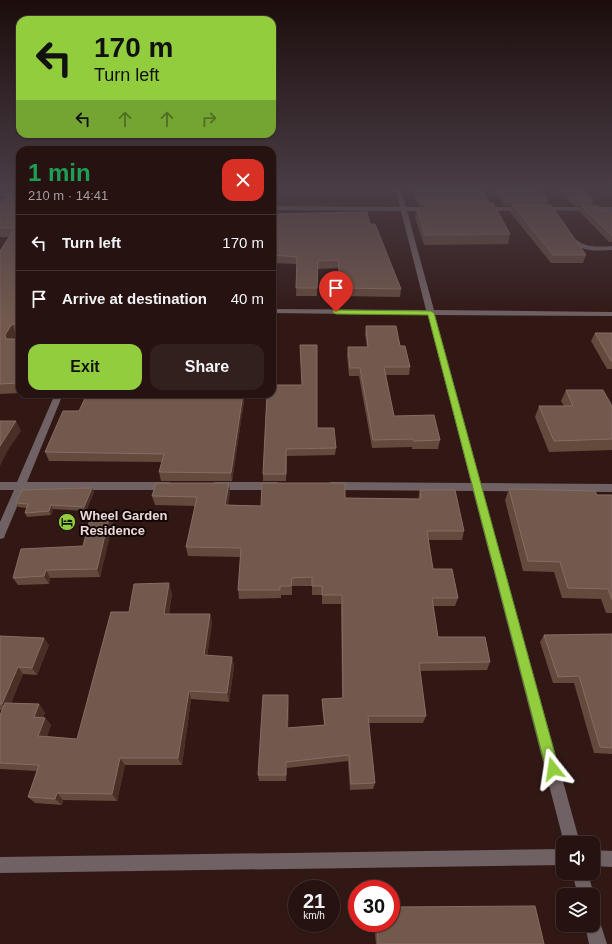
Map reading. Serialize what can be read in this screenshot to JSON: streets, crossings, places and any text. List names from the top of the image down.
{
  "places": {
    "hotel": ["Wheel Garden Residence"]
  },
  "page": {
    "turn": ["170 m", "Turn left"],
    "heading": ["1 min", "210 m · 14:41"],
    "list": [
      {
        "name": "Turn left",
        "value": "170 m"
      },
      {
        "name": "Arrive at destination",
        "value": "40 m"
      }
    ],
    "buttons": ["Exit", "Share"],
    "speed": "21 km/h",
    "limit": "30"
  }
}
